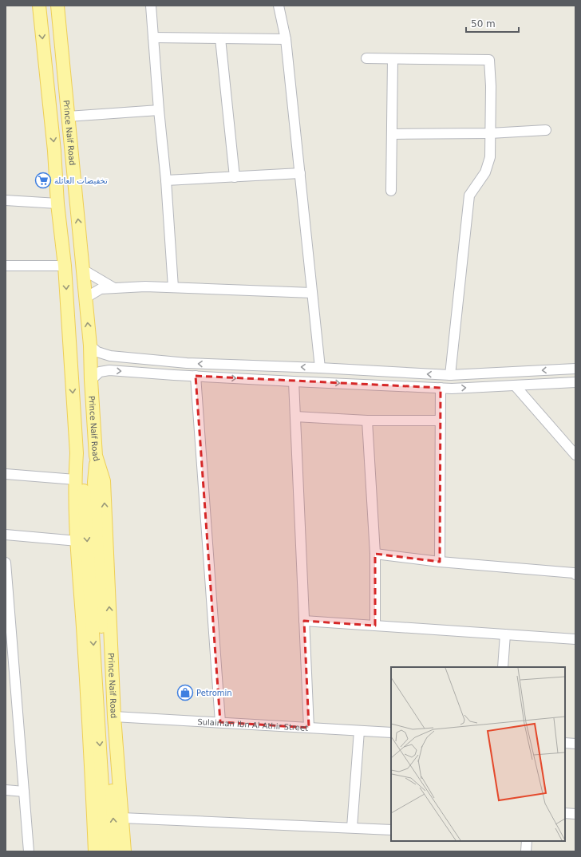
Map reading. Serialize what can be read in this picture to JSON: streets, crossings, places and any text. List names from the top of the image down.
{
  "streets": {
    "main road": ["Prince Naif Road"],
    "street": ["Sulaiman Ibn Al Athir Street"]
  },
  "crossings": [
    ["Prince Naif Road", "Sulaiman Ibn Al Athir Street"]
  ],
  "places": {
    "supermarket": ["تخفيضات العائلة"],
    "shop": ["Petromin"]
  },
  "scale_bar": "50 m"
}
